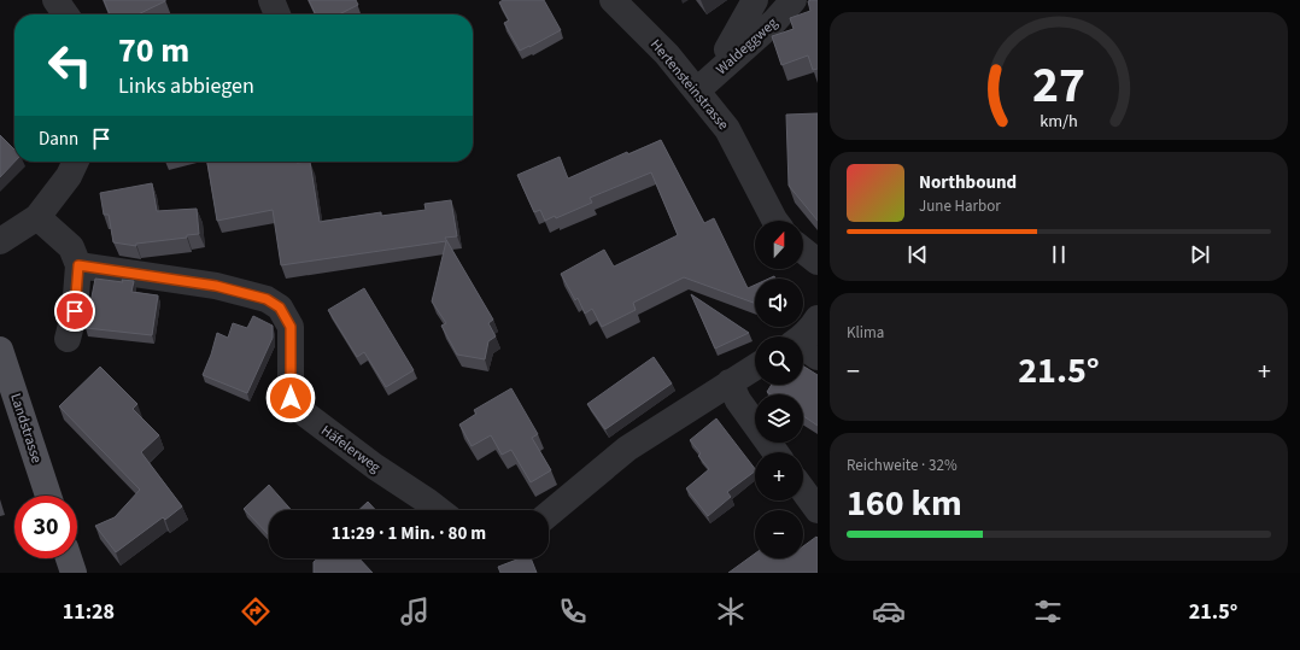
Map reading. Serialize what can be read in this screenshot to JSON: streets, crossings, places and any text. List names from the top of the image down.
{
  "streets": {
    "main road": ["Landstrasse"],
    "street": ["Waldeggweg", "Hertensteinstrasse", "Häfelerweg"]
  },
  "crossings": [
    ["Waldeggweg", "Hertensteinstrasse"]
  ],
  "north": "top",
  "page": {
    "turn": ["70 m", "Links abbiegen"],
    "then": "Dann",
    "song": ["Northbound", "June Harbor"],
    "map_buttons": ["+", "−"],
    "tile": [
      "Klima",
      ["Reichweite · 32%", "160 km"]
    ],
    "heat": ["−", "21.5°", "+"],
    "limit": "30",
    "trip": "11:29 · 1 Min. · 80 m",
    "tabs": ["11:28", "21.5°"],
    "gauge": ["27", "km/h"]
  }
}
